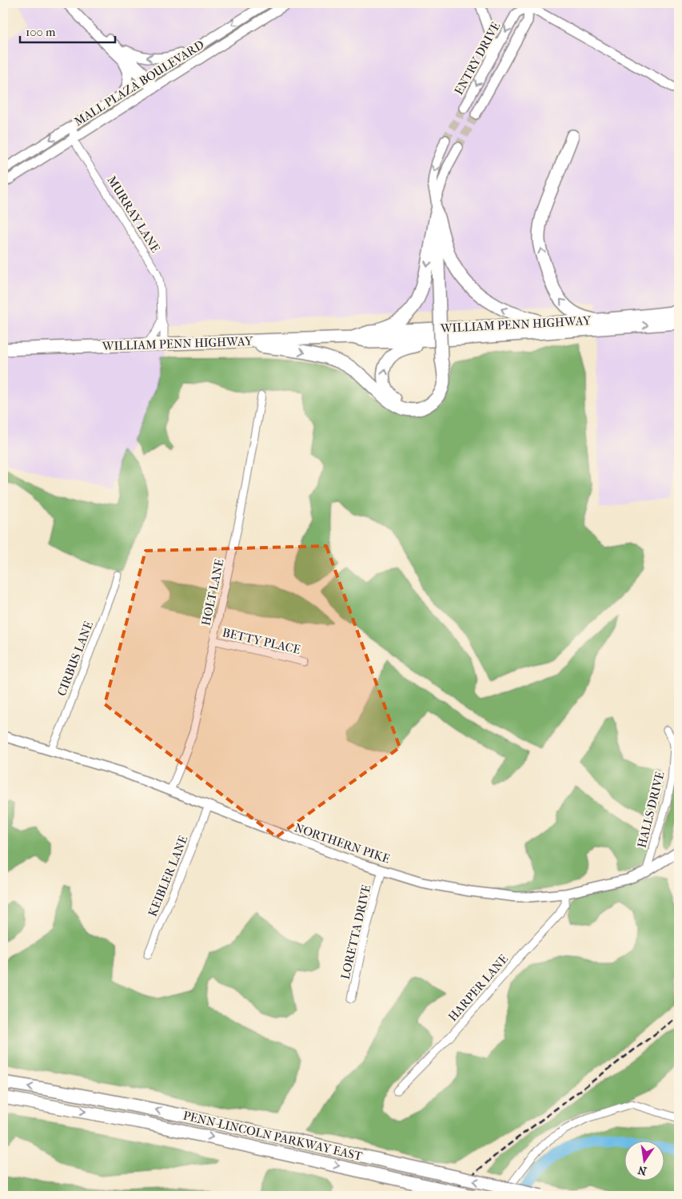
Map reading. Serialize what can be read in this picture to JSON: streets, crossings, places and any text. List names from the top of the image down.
{
  "streets": {
    "highway": ["WILLIAM PENN HIGHWAY", "PENN-LINCOLN PARKWAY EAST"],
    "street": [
      "ENTRY DRIVE",
      "MALL PLAZA BOULEVARD",
      "MURRAY LANE",
      "HOLT LANE",
      "BETTY PLACE",
      "CIRBUS LANE",
      "HALLS DRIVE",
      "NORTHERN PIKE",
      "KEIBLER LANE",
      "LORETTA DRIVE",
      "HARPER LANE"
    ]
  },
  "crossings": [
    ["MALL PLAZA BOULEVARD", "MURRAY LANE"],
    ["MURRAY LANE", "WILLIAM PENN HIGHWAY"],
    ["HOLT LANE", "BETTY PLACE"],
    ["HOLT LANE", "NORTHERN PIKE"],
    ["CIRBUS LANE", "NORTHERN PIKE"],
    ["HALLS DRIVE", "NORTHERN PIKE"],
    ["NORTHERN PIKE", "KEIBLER LANE"],
    ["NORTHERN PIKE", "LORETTA DRIVE"],
    ["NORTHERN PIKE", "HARPER LANE"]
  ],
  "scale_bar": "100 m",
  "north": "bottom"
}
